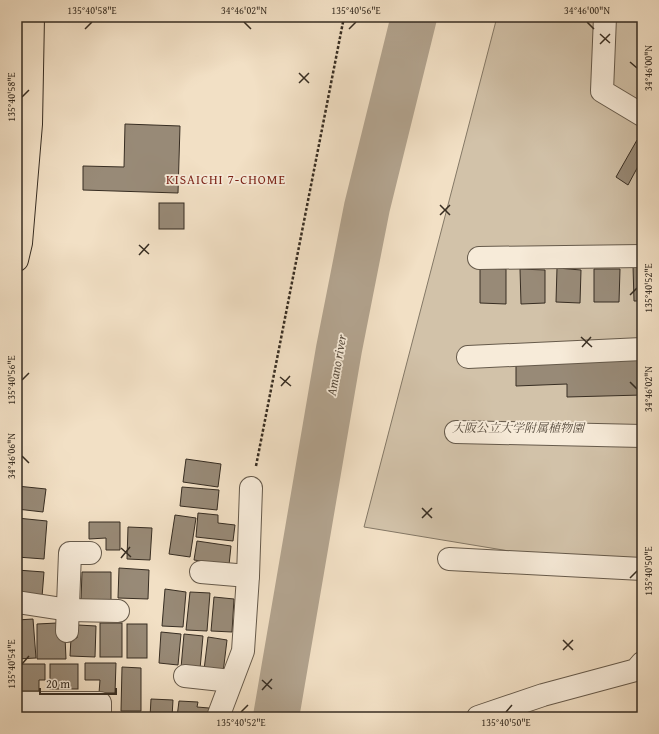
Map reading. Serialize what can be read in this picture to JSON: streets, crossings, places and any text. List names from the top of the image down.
{
  "districts": ["KISAICHI 7-CHOME"],
  "water": ["Amano river"],
  "parks": ["大阪公立大学附属植物園"],
  "scale_bar": "20 m",
  "coordinates": [
    "135°40'58\"E",
    "34°46'02\"N",
    "135°40'56\"E",
    "34°46'00\"N",
    "135°40'52\"E",
    "34°46'06\"N",
    "135°40'50\"E",
    "135°40'54\"E"
  ]
}
